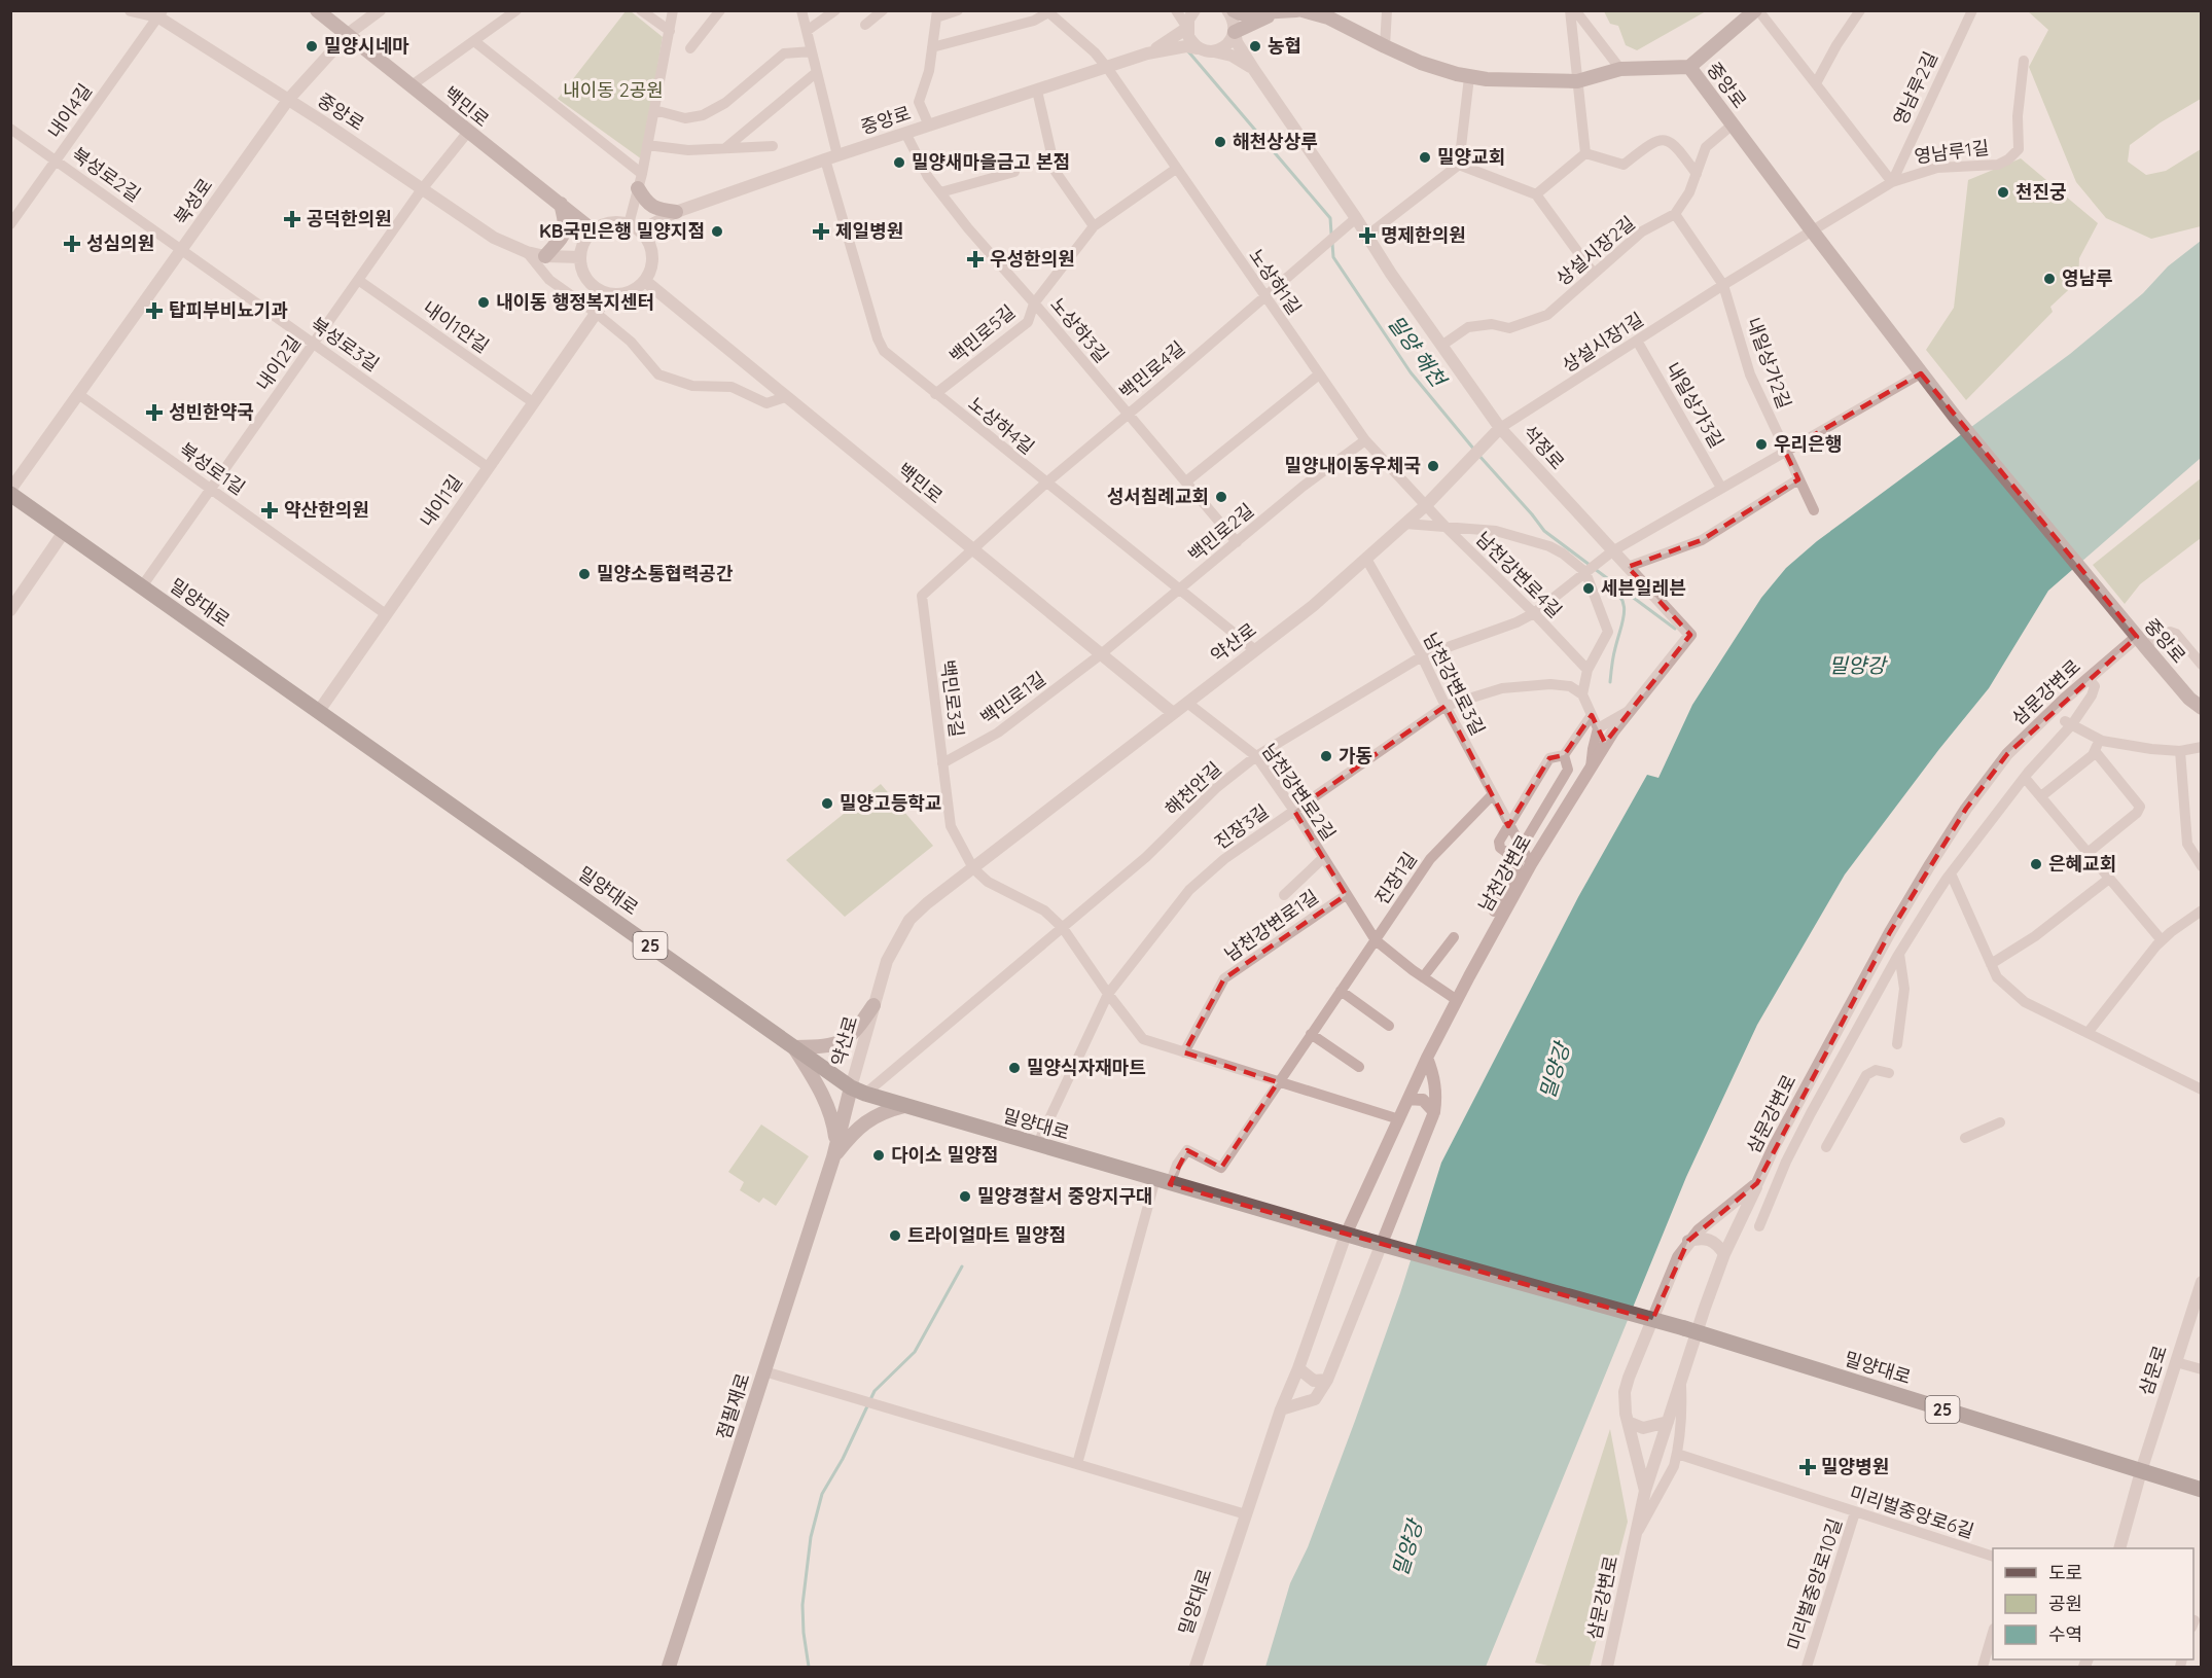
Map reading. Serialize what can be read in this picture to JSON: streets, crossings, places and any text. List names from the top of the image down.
{
  "streets": {
    "main road": [
      "중앙로",
      "백민로",
      "밀양대로",
      "약산로",
      "25",
      "점필재로"
    ],
    "street": [
      "영남루2길",
      "내이4길",
      "영남루1길",
      "북성로2길",
      "북성로",
      "상설시장2길",
      "노상하1길",
      "내이1안길",
      "노상하3길",
      "백민로5길",
      "상설시장1길",
      "북성로3길",
      "내이2길",
      "내일상가2길",
      "백민로4길",
      "내일상가3길",
      "노상하4길",
      "석정로",
      "북성로1길",
      "내이1길",
      "백민로2길",
      "남천강변로4길",
      "남천강변로3길",
      "삼문강변로",
      "백민로3길",
      "백민로1길",
      "해천안길",
      "남천강변로2길",
      "진장3길",
      "남천강변로",
      "진장1길",
      "남천강변로1길",
      "삼문로",
      "미리벌중앙로6길",
      "미리벌중앙로10길"
    ]
  },
  "crossings": [
    ["중앙로", "백민로"],
    ["중앙로", "내이4길"],
    ["중앙로", "영남루1길"],
    ["중앙로", "북성로"],
    ["중앙로", "노상하1길"],
    ["중앙로", "노상하3길"],
    ["중앙로", "상설시장1길"],
    ["중앙로", "내이2길"],
    ["중앙로", "노상하4길"],
    ["중앙로", "내이1길"],
    ["중앙로", "삼문강변로"],
    ["영남루2길", "영남루1길"],
    ["백민로", "북성로"],
    ["백민로", "내이2길"],
    ["백민로", "백민로4길"],
    ["백민로", "내이1길"],
    ["백민로", "백민로2길"],
    ["백민로", "약산로"],
    ["백민로", "백민로3길"],
    ["백민로", "백민로1길"],
    ["내이4길", "북성로2길"],
    ["영남루1길", "상설시장1길"],
    ["북성로2길", "북성로"],
    ["북성로2길", "북성로3길"],
    ["북성로", "북성로3길"],
    ["북성로", "북성로1길"],
    ["상설시장2길", "석정로"],
    ["노상하1길", "백민로5길"],
    ["노상하1길", "백민로4길"],
    ["노상하1길", "백민로2길"],
    ["노상하1길", "남천강변로4길"],
    ["노상하1길", "약산로"],
    ["내이1안길", "내이2길"],
    ["내이1안길", "내이1길"],
    ["노상하3길", "백민로5길"],
    ["노상하3길", "백민로4길"],
    ["노상하3길", "백민로2길"],
    ["백민로5길", "노상하4길"],
    ["상설시장1길", "내일상가2길"],
    ["상설시장1길", "내일상가3길"],
    ["상설시장1길", "석정로"],
    ["상설시장1길", "약산로"],
    ["북성로3길", "내이2길"],
    ["북성로3길", "내이1길"],
    ["내이2길", "북성로1길"],
    ["내이2길", "밀양대로"],
    ["백민로4길", "노상하4길"],
    ["백민로4길", "석정로"],
    ["백민로4길", "백민로3길"],
    ["노상하4길", "백민로2길"],
    ["노상하4길", "약산로"],
    ["석정로", "약산로"],
    ["석정로", "해천안길"],
    ["석정로", "남천강변로"],
    ["북성로1길", "내이1길"],
    ["내이1길", "밀양대로"],
    ["백민로2길", "백민로1길"],
    ["남천강변로4길", "약산로"],
    ["남천강변로4길", "해천안길"],
    ["밀양대로", "약산로"],
    ["밀양대로", "해천안길"],
    ["밀양대로", "진장3길"],
    ["밀양대로", "남천강변로"],
    ["밀양대로", "진장1길"],
    ["밀양대로", "삼문로"],
    ["밀양대로", "점필재로"],
    ["약산로", "남천강변로3길"],
    ["약산로", "백민로3길"],
    ["약산로", "해천안길"],
    ["약산로", "남천강변로2길"],
    ["약산로", "점필재로"],
    ["남천강변로3길", "해천안길"],
    ["남천강변로3길", "진장3길"],
    ["남천강변로3길", "남천강변로"],
    ["남천강변로3길", "진장1길"],
    ["백민로3길", "백민로1길"],
    ["해천안길", "남천강변로2길"],
    ["해천안길", "남천강변로"],
    ["해천안길", "점필재로"],
    ["남천강변로2길", "진장3길"],
    ["남천강변로2길", "남천강변로"],
    ["남천강변로2길", "진장1길"],
    ["남천강변로2길", "남천강변로1길"],
    ["미리벌중앙로6길", "미리벌중앙로10길"]
  ],
  "water": ["밀양 해천", "밀양강"],
  "parks": ["내이동 2공원"],
  "places": {
    "other": [
      "밀양시네마",
      "농협",
      "해천상상루",
      "밀양교회",
      "밀양새마을금고 본점",
      "천진궁",
      "KB국민은행 밀양지점",
      "영남루",
      "내이동 행정복지센터",
      "우리은행",
      "밀양내이동우체국",
      "성서침례교회",
      "밀양소통협력공간",
      "세븐일레븐",
      "가동",
      "밀양고등학교",
      "은혜교회",
      "밀양식자재마트",
      "다이소 밀양점",
      "밀양경찰서 중앙지구대",
      "트라이얼마트 밀양점"
    ],
    "health": [
      "공덕한의원",
      "제일병원",
      "명제한의원",
      "성심의원",
      "우성한의원",
      "탑피부비뇨기과",
      "성빈한약국",
      "약산한의원",
      "밀양병원"
    ]
  },
  "legend": ["도로", "공원", "수역"]
}
